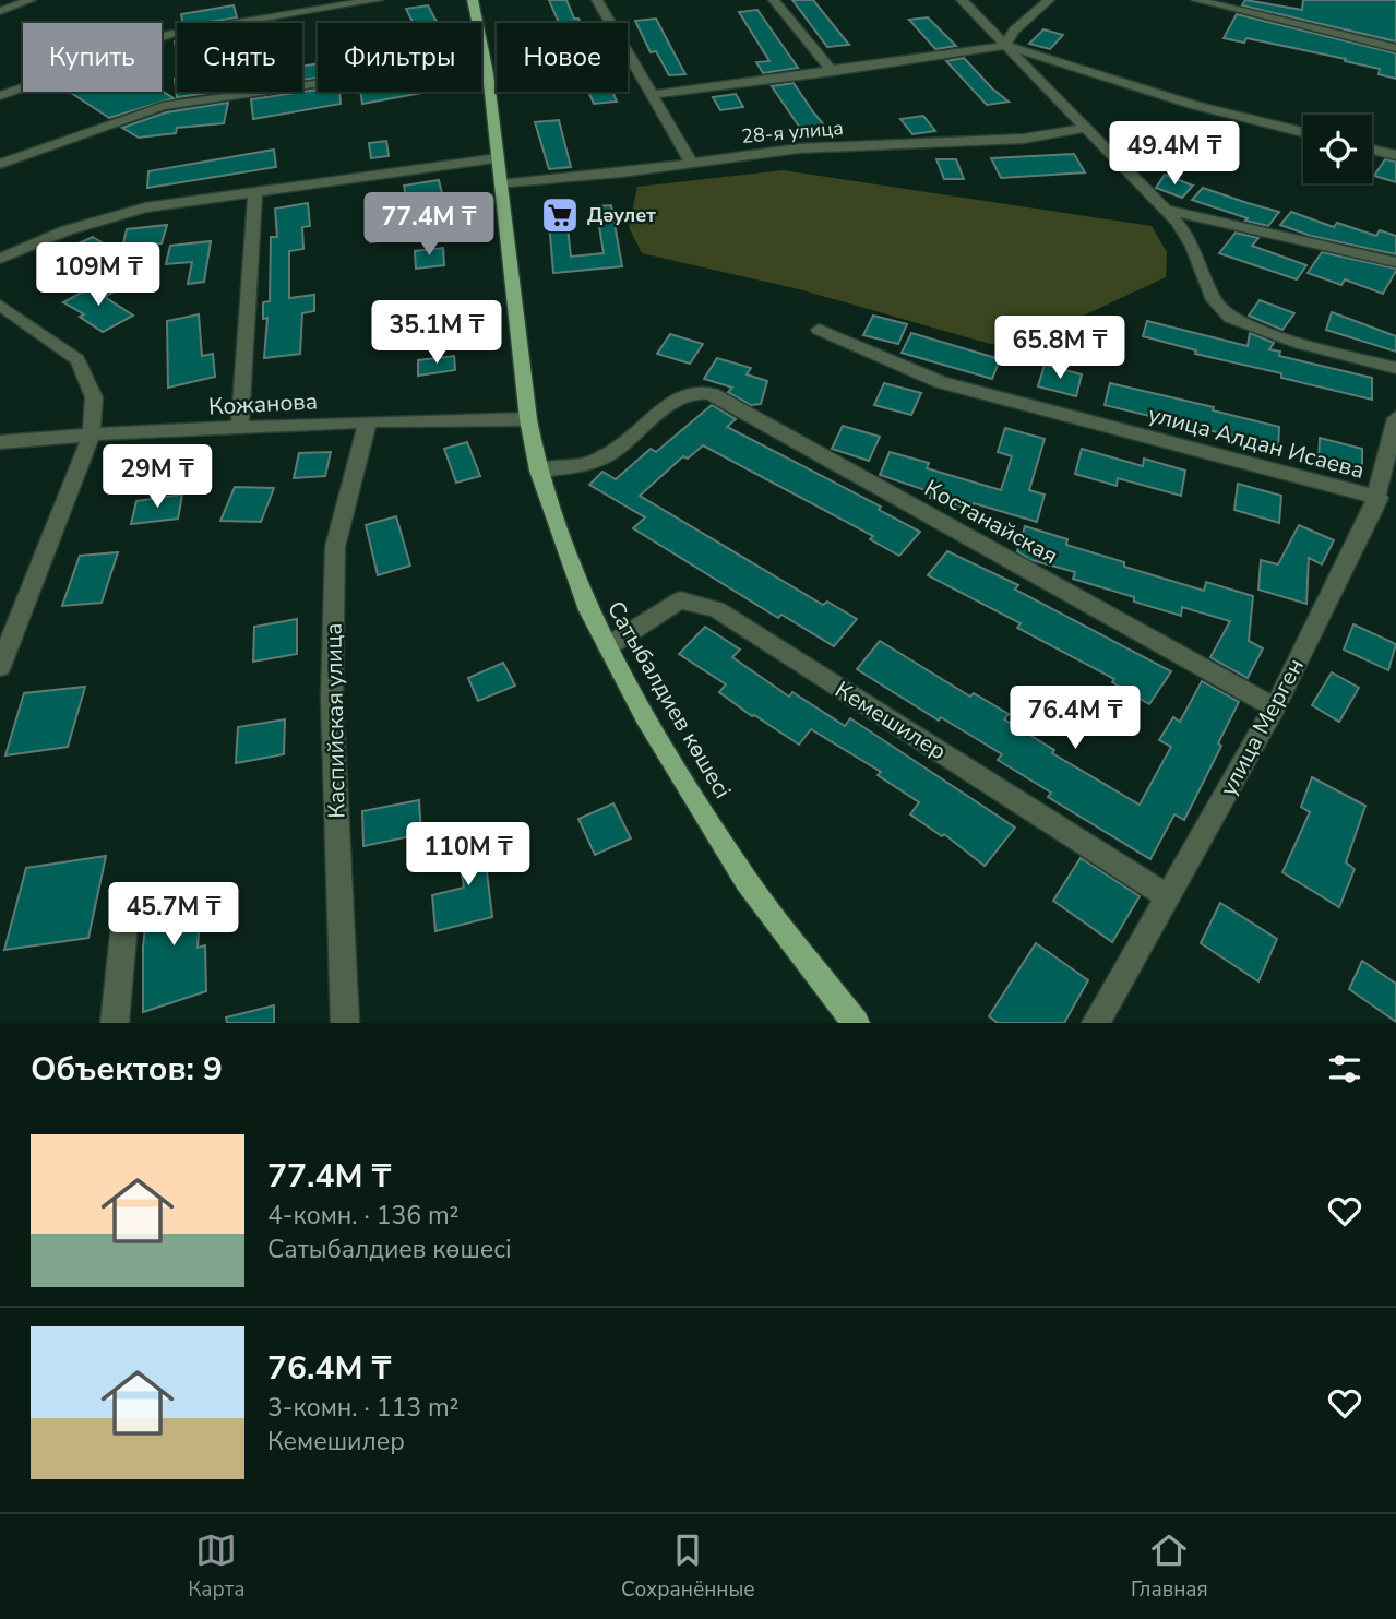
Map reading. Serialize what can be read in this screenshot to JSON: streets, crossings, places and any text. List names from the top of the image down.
{
  "streets": {
    "main road": ["Сатыбалдиев көшесі"],
    "street": [
      "28-я улица",
      "Кожанова",
      "улица Алдан Исаева",
      "Костанайская",
      "Каспийская улица",
      "Кемешилер",
      "улица Мерген"
    ]
  },
  "crossings": [
    ["28-я улица", "Сатыбалдиев көшесі"],
    ["Кожанова", "Сатыбалдиев көшесі"],
    ["Кожанова", "Каспийская улица"],
    ["улица Алдан Исаева", "улица Мерген"],
    ["Костанайская", "Сатыбалдиев көшесі"],
    ["Костанайская", "улица Мерген"],
    ["Сатыбалдиев көшесі", "Кемешилер"],
    ["Кемешилер", "улица Мерген"]
  ],
  "places": {
    "supermarket": ["Дәулет"]
  },
  "page": {
    "chip": [
      "Купить",
      "Снять",
      "Фильтры",
      "Новое"
    ],
    "price": [
      "49.4M ₸",
      "77.4M ₸",
      "109M ₸",
      "35.1M ₸",
      "65.8M ₸",
      "29M ₸",
      "76.4M ₸",
      "110M ₸",
      "45.7M ₸"
    ],
    "heading": "Объектов: 9",
    "list": [
      {
        "name": "77.4M ₸",
        "note": "4-комн. · 136 m² · Сатыбалдиев көшесі"
      },
      {
        "name": "76.4M ₸",
        "note": "3-комн. · 113 m² · Кемешилер"
      }
    ],
    "tabs": ["Карта", "Сохранённые", "Главная"]
  }
}
